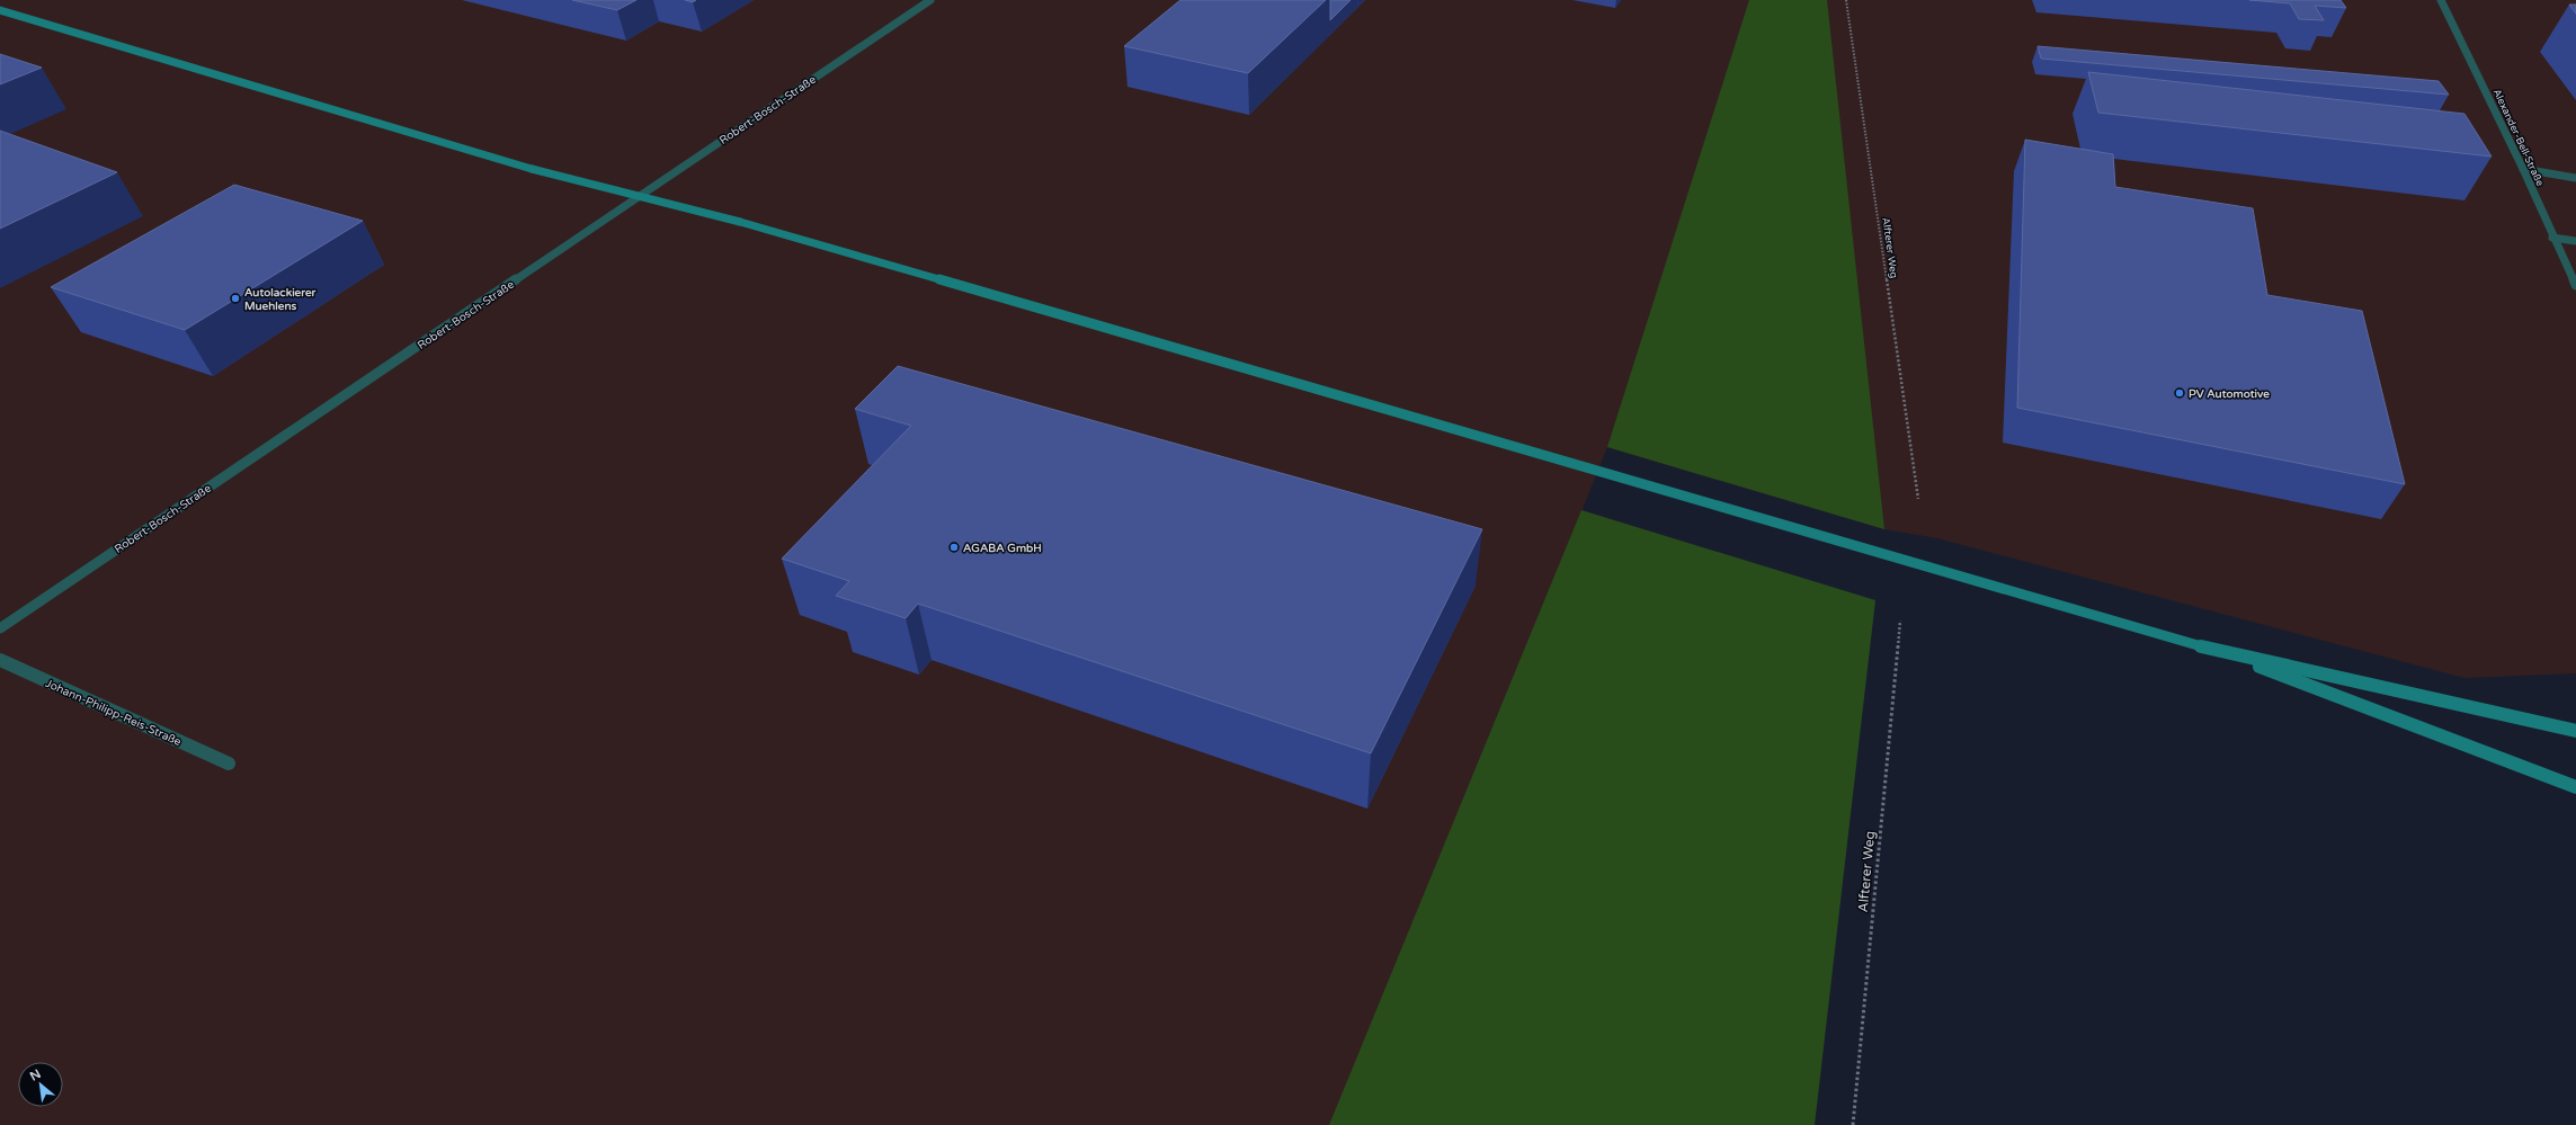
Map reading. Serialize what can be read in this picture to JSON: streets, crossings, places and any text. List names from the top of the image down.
{
  "streets": {
    "street": ["Robert-Bosch-Straße", "Alexander-Bell-Straße", "Johann-Philipp-Reis-Straße"],
    "path": ["Alfterer Weg"]
  },
  "places": ["Autolackierer Muehlens", "PV Automotive", "AGABA GmbH"],
  "north": "top left"
}
